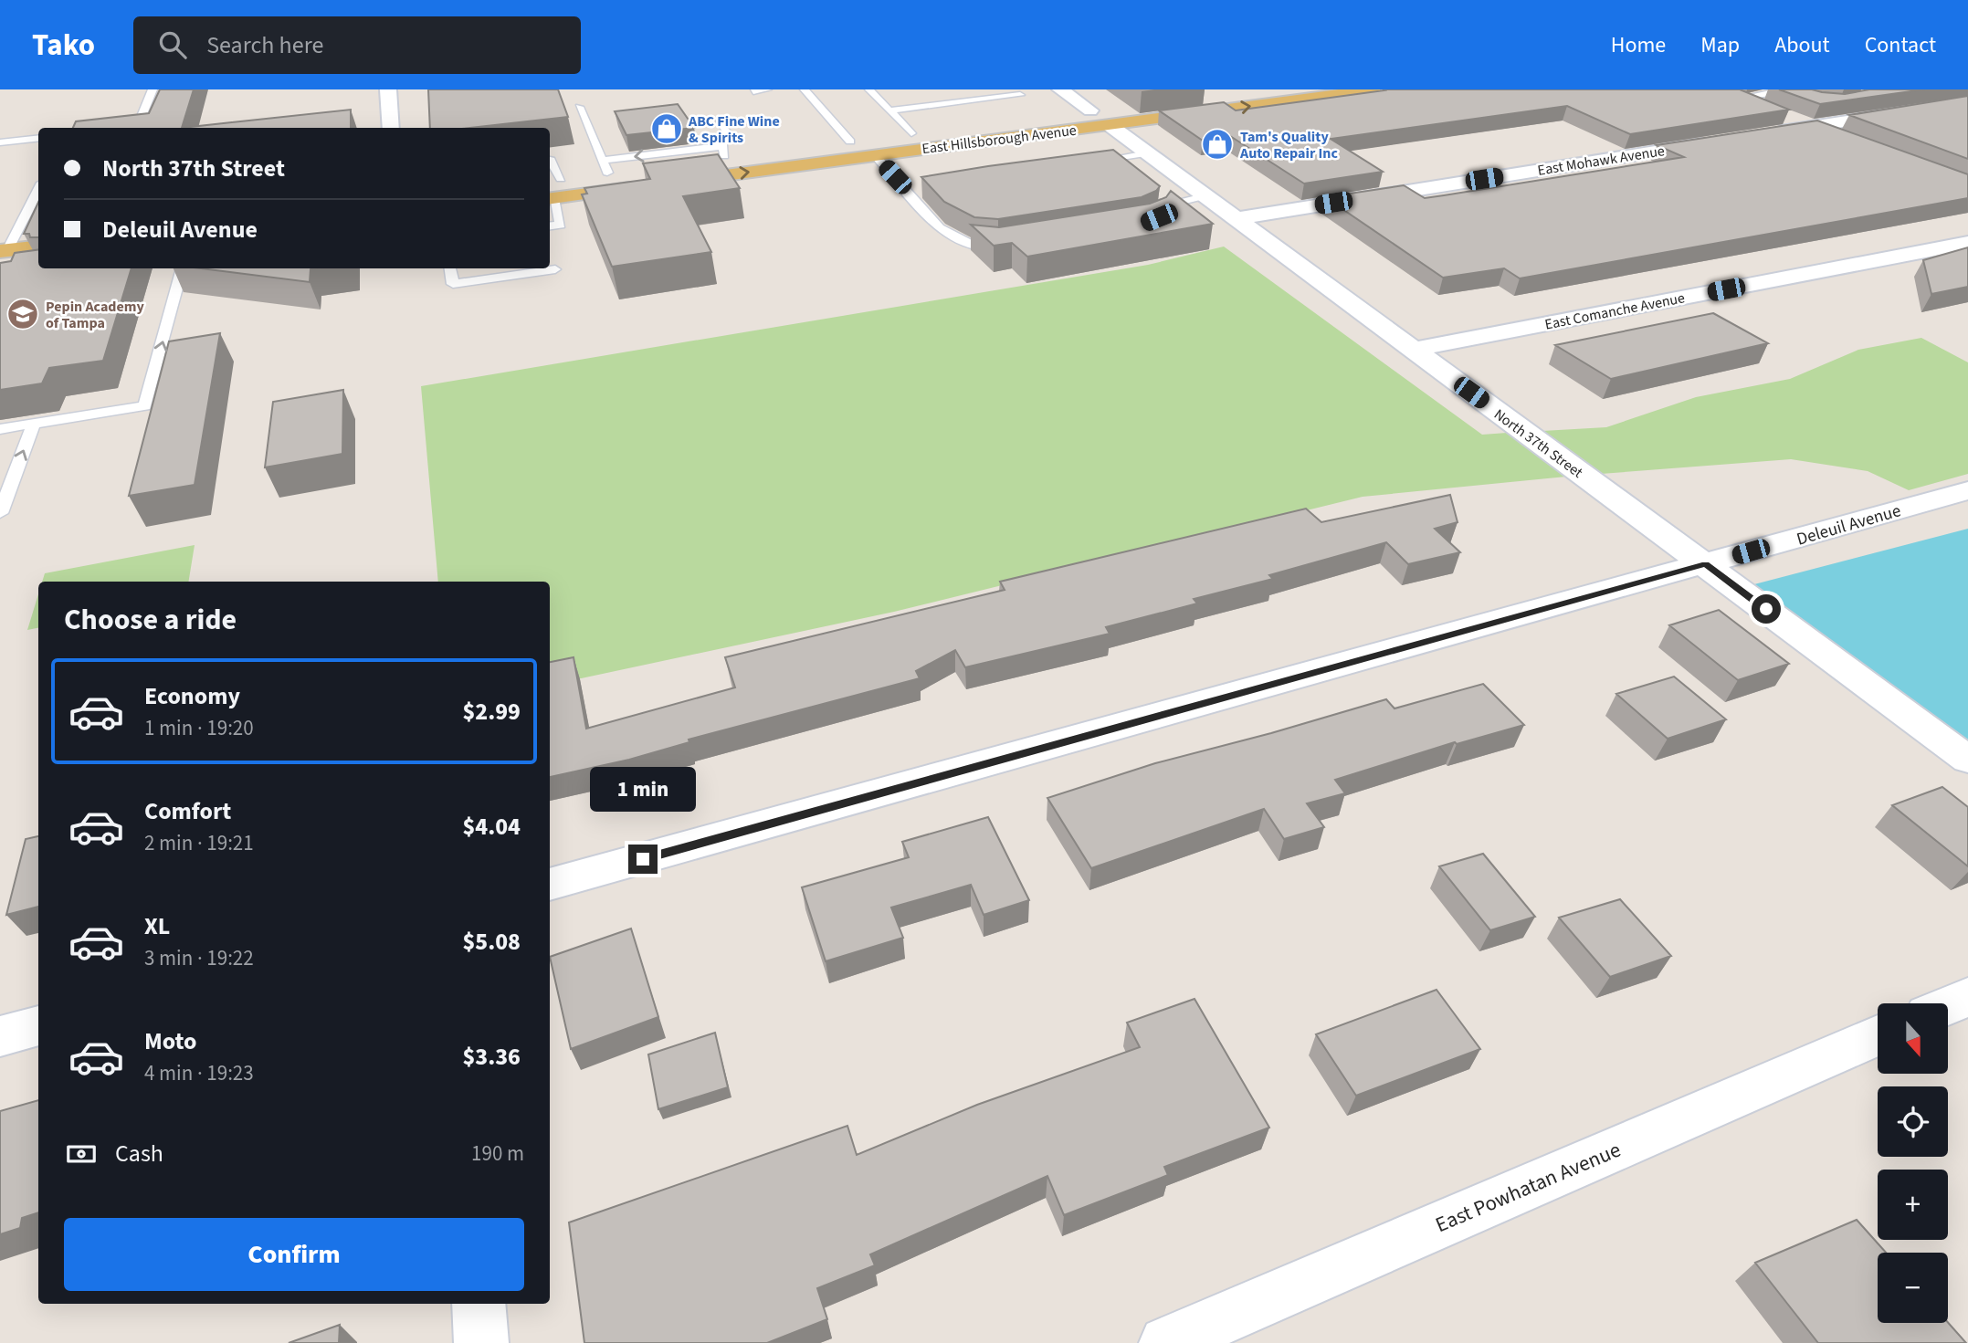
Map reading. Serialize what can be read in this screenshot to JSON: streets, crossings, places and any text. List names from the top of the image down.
{
  "streets": {
    "main road": ["East Hillsborough Avenue"],
    "street": [
      "East Mohawk Avenue",
      "East Comanche Avenue",
      "North 37th Street",
      "Deleuil Avenue",
      "East Powhatan Avenue"
    ]
  },
  "crossings": [
    ["East Hillsborough Avenue", "North 37th Street"],
    ["East Mohawk Avenue", "North 37th Street"],
    ["East Comanche Avenue", "North 37th Street"],
    ["North 37th Street", "Deleuil Avenue"]
  ],
  "places": {
    "shop": ["ABC Fine Wine & Spirits", "Tam's Quality Auto Repair Inc"],
    "school or university": ["Pepin Academy of Tampa"]
  },
  "north": "bottom",
  "page": {
    "header": "Tako",
    "search": "Search here",
    "nav": [
      "Home",
      "Map",
      "About",
      "Contact"
    ],
    "banner": ["North 37th Street", "Deleuil Avenue"],
    "heading": "Choose a ride",
    "list": [
      {
        "name": "Economy",
        "note": "1 min · 19:20",
        "value": "$2.99"
      },
      {
        "name": "Comfort",
        "note": "2 min · 19:21",
        "value": "$4.04"
      },
      {
        "name": "XL",
        "note": "3 min · 19:22",
        "value": "$5.08"
      },
      {
        "name": "Moto",
        "note": "4 min · 19:23",
        "value": "$3.36"
      }
    ],
    "bubble": "1 min",
    "map_buttons": ["+", "−"],
    "pay": ["Cash", "190 m"],
    "buttons": "Confirm"
  }
}
